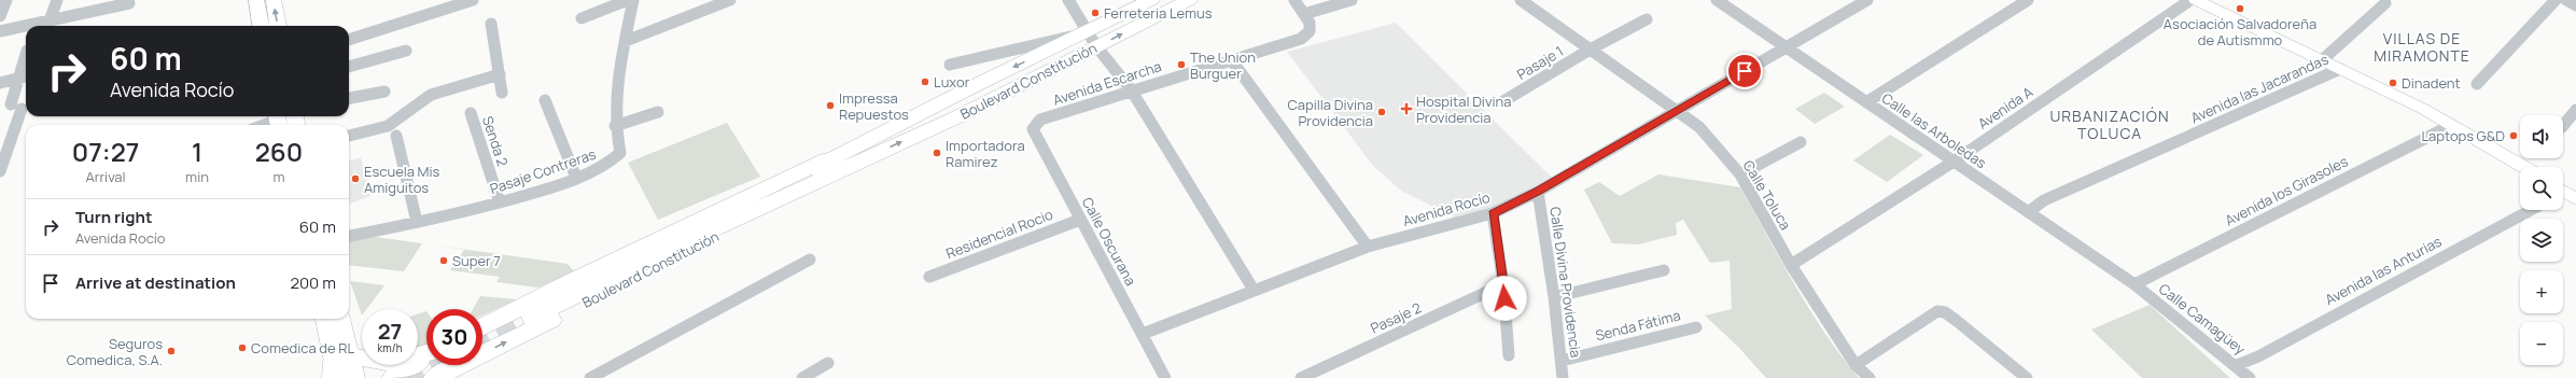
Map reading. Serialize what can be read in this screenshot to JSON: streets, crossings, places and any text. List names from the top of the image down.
{
  "streets": {
    "highway": ["Boulevard Constitución"],
    "street": [
      "Pasaje 1",
      "Avenida Escarcha",
      "Avenida las Jacarandas",
      "Avenida A",
      "Calle las Arboledas",
      "Senda 2",
      "Pasaje Contreras",
      "Avenida los Girasoles",
      "Calle Toluca",
      "Avenida Rocío",
      "Residencial Rocio",
      "Calle Oscurana",
      "Avenida las Anturias",
      "Calle Divina Providencia",
      "Pasaje 2",
      "Calle Camagüey",
      "Senda Fátima"
    ]
  },
  "crossings": [
    ["Pasaje 1", "Calle Toluca"],
    ["Avenida Escarcha", "Calle Oscurana"],
    ["Avenida las Jacarandas", "Calle las Arboledas"],
    ["Avenida A", "Calle las Arboledas"],
    ["Avenida A", "Calle Toluca"],
    ["Calle las Arboledas", "Avenida los Girasoles"],
    ["Calle las Arboledas", "Avenida Rocío"],
    ["Calle las Arboledas", "Calle Camagüey"],
    ["Senda 2", "Pasaje Contreras"],
    ["Avenida los Girasoles", "Calle Camagüey"],
    ["Calle Toluca", "Avenida Rocío"],
    ["Avenida Rocío", "Calle Oscurana"],
    ["Avenida Rocío", "Calle Divina Providencia"],
    ["Residencial Rocio", "Calle Oscurana"],
    ["Avenida las Anturias", "Calle Camagüey"],
    ["Calle Divina Providencia", "Senda Fátima"]
  ],
  "districts": ["VILLAS DE MIRAMONTE", "URBANIZACIÓN TOLUCA"],
  "places": {
    "other": [
      "Asociación Salvadoreña de Autismmo",
      "Ferreteria Lemus",
      "The Union Burguer",
      "Luxor",
      "Dinadent",
      "Impressa Repuestos",
      "Capilla Divina Providencia",
      "Laptops G&D",
      "Importadora Ramirez",
      "Escuela Mis Amiguitos",
      "Super 7",
      "Comedica de RL",
      "Seguros Comedica, S.A."
    ],
    "health": ["Hospital Divina Providencia"]
  },
  "page": {
    "turn": ["60 m", "Avenida Rocío"],
    "map_buttons": ["+", "−"],
    "eta": [
      "07:27",
      "Arrival",
      "1",
      "min",
      "260",
      "m"
    ],
    "list": [
      {
        "name": "Turn right",
        "note": "Avenida Rocío",
        "value": "60 m"
      },
      {
        "name": "Arrive at destination",
        "value": "200 m"
      }
    ],
    "speed": "27 km/h",
    "limit": "30"
  }
}
